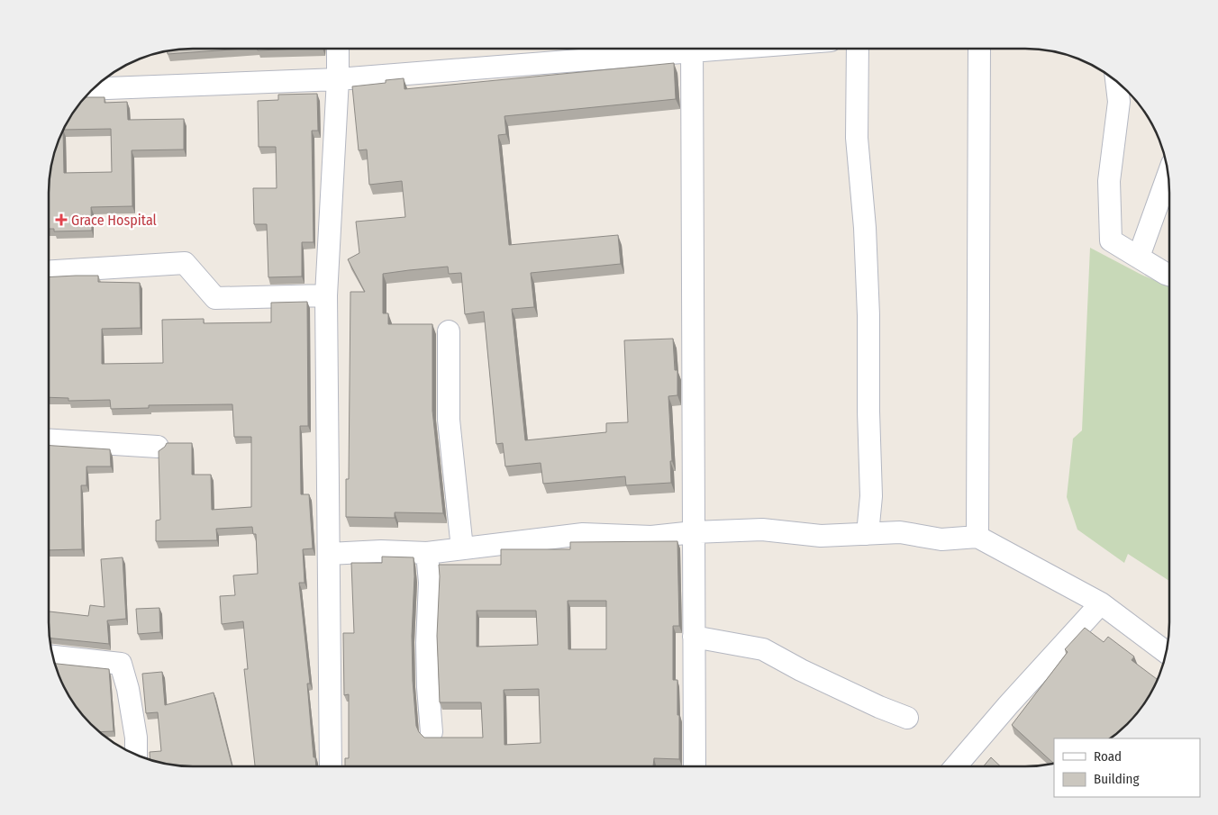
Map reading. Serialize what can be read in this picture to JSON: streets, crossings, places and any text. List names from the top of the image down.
{
  "places": {
    "health": ["Grace Hospital"]
  },
  "legend": ["Road", "Building"]
}
